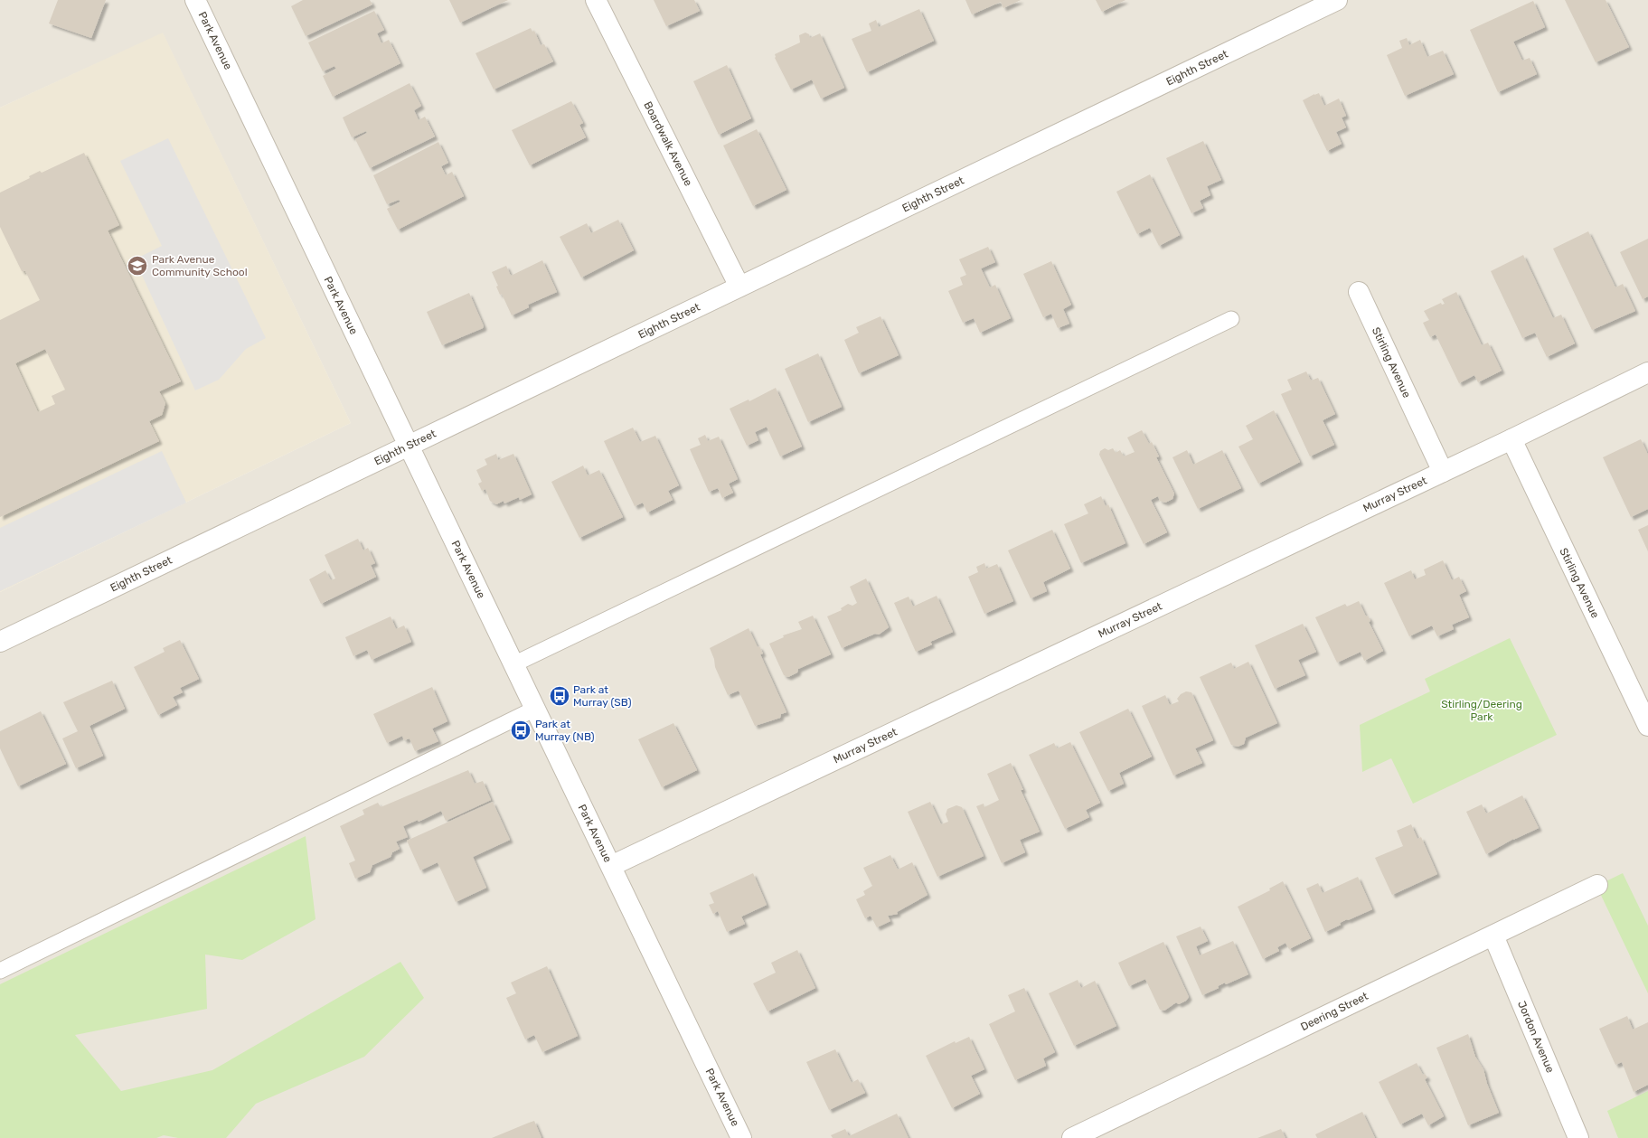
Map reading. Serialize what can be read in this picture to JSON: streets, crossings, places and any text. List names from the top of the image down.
{
  "streets": {
    "street": [
      "Park Avenue",
      "Eighth Street",
      "Boardwalk Avenue",
      "Stirling Avenue",
      "Murray Street",
      "Deering Street",
      "Jordon Avenue"
    ]
  },
  "crossings": [
    ["Park Avenue", "Eighth Street"],
    ["Park Avenue", "Murray Street"],
    ["Eighth Street", "Boardwalk Avenue"],
    ["Stirling Avenue", "Murray Street"],
    ["Deering Street", "Jordon Avenue"]
  ],
  "parks": ["Stirling/Deering Park"],
  "places": {
    "school or university": ["Park Avenue Community School"],
    "bus stop": ["Park at Murray (SB)", "Park at Murray (NB)"]
  }
}
